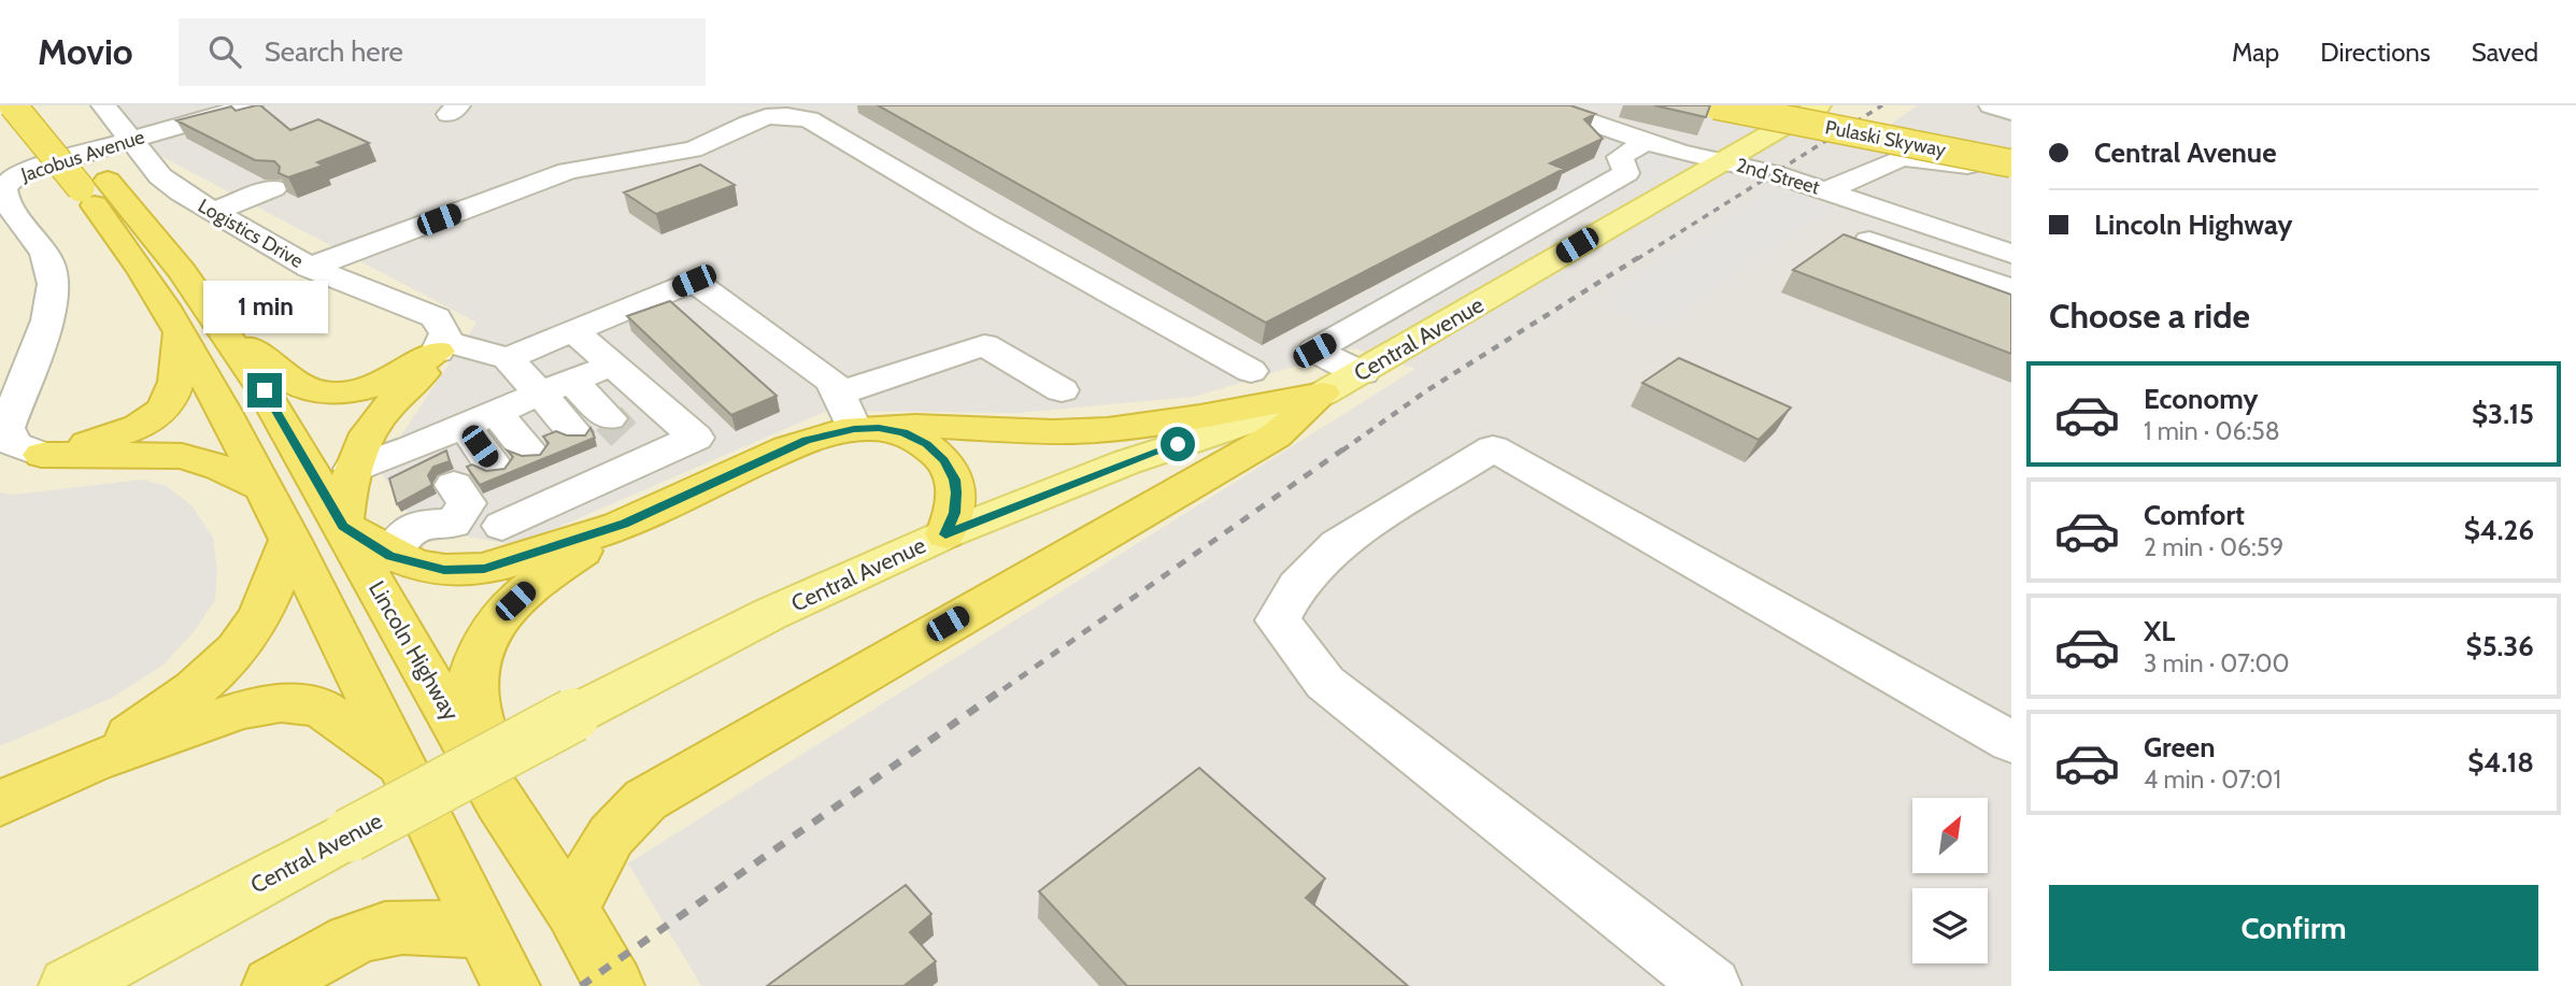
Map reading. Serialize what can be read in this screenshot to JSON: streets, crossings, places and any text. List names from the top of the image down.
{
  "streets": {
    "highway": ["Pulaski Skyway", "Lincoln Highway"],
    "main road": ["Central Avenue"],
    "street": ["Jacobus Avenue", "2nd Street", "Logistics Drive"]
  },
  "crossings": [
    ["Jacobus Avenue", "Logistics Drive"],
    ["2nd Street", "Central Avenue"]
  ],
  "north": "top right",
  "page": {
    "header": "Movio",
    "search": "Search here",
    "nav": ["Map", "Directions", "Saved"],
    "banner": ["Central Avenue", "Lincoln Highway"],
    "heading": "Choose a ride",
    "bubble": "1 min",
    "list": [
      {
        "name": "Economy",
        "note": "1 min · 06:58",
        "value": "$3.15"
      },
      {
        "name": "Comfort",
        "note": "2 min · 06:59",
        "value": "$4.26"
      },
      {
        "name": "XL",
        "note": "3 min · 07:00",
        "value": "$5.36"
      },
      {
        "name": "Green",
        "note": "4 min · 07:01",
        "value": "$4.18"
      }
    ],
    "buttons": "Confirm"
  }
}
